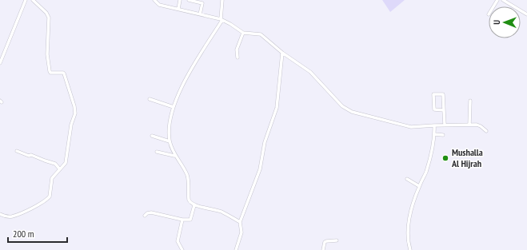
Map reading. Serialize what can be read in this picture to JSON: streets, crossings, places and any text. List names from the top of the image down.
{
  "places": ["Mushalla Al Hijrah"],
  "scale_bar": "200 m",
  "north": "left"
}
